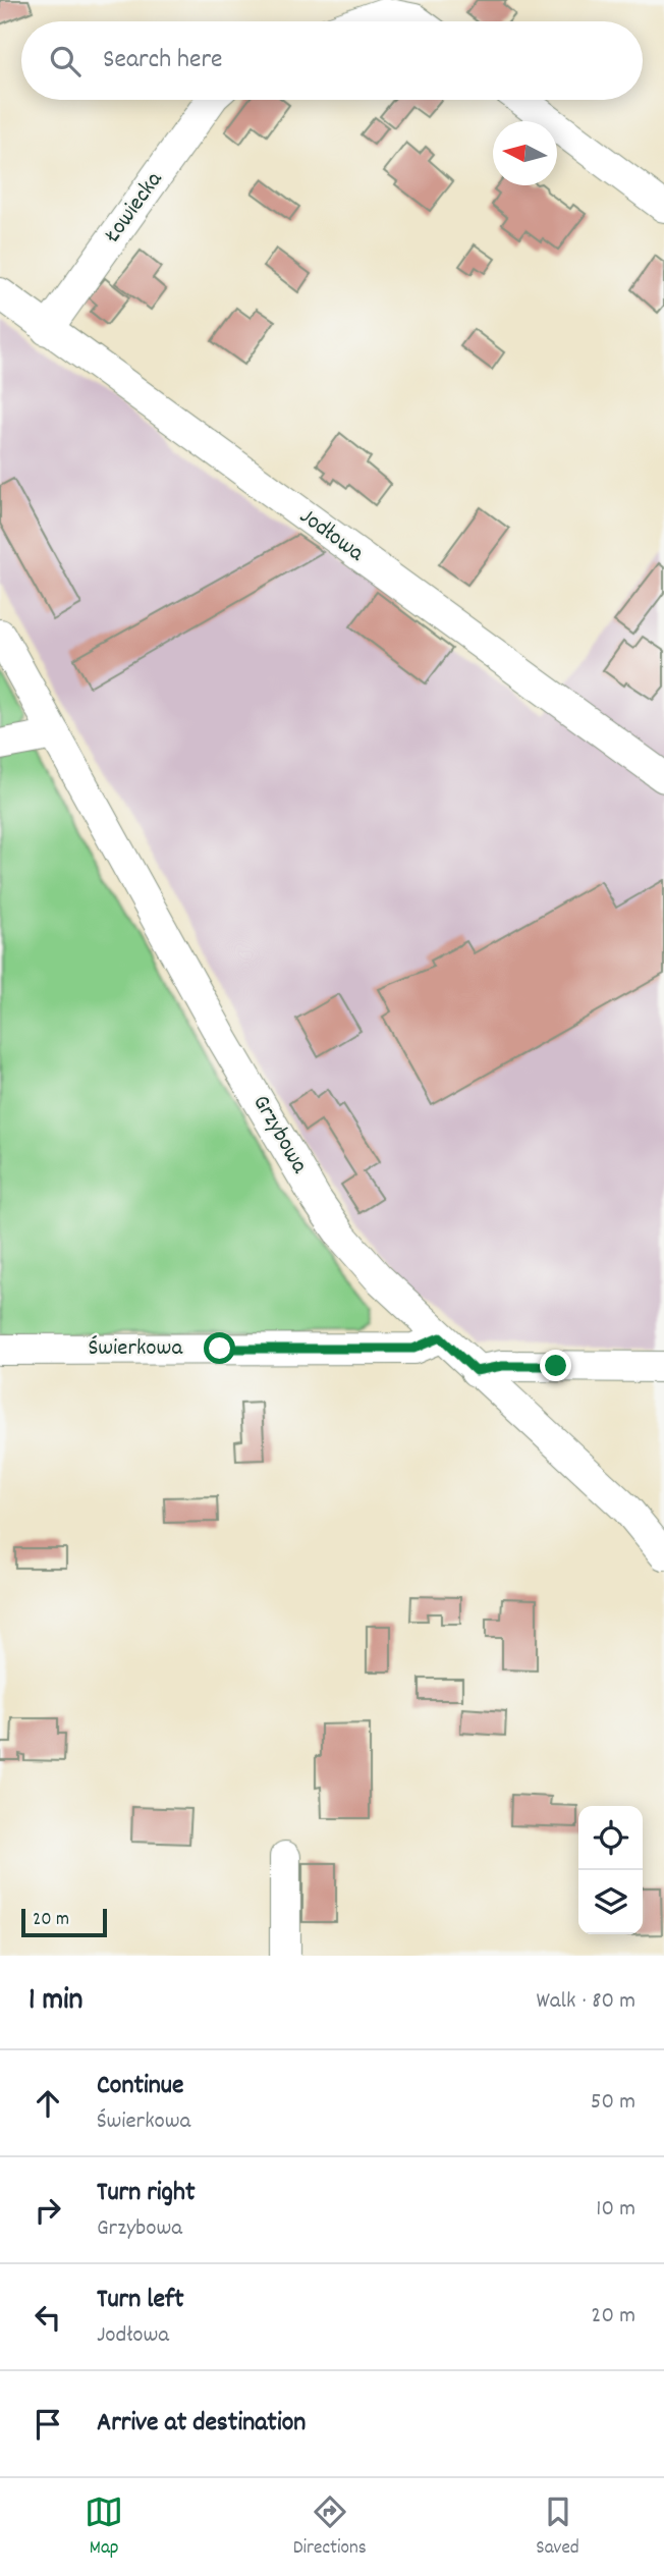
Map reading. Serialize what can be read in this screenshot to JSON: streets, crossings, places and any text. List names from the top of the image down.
{
  "streets": {
    "street": [
      "Łowiecka",
      "Jodłowa",
      "Grzybowa",
      "Świerkowa"
    ]
  },
  "crossings": [
    ["Łowiecka", "Jodłowa"],
    ["Grzybowa", "Świerkowa"]
  ],
  "scale_bar": "20 m",
  "north": "left",
  "page": {
    "search": "Search here",
    "scale": "20 m",
    "heading": ["1 min", "Walk · 80 m"],
    "list": [
      ["Continue", "Świerkowa", "50 m"],
      ["Turn right", "Grzybowa", "10 m"],
      ["Turn left", "Jodłowa", "20 m"],
      "Arrive at destination"
    ],
    "nav": ["Map", "Directions", "Saved"]
  }
}
